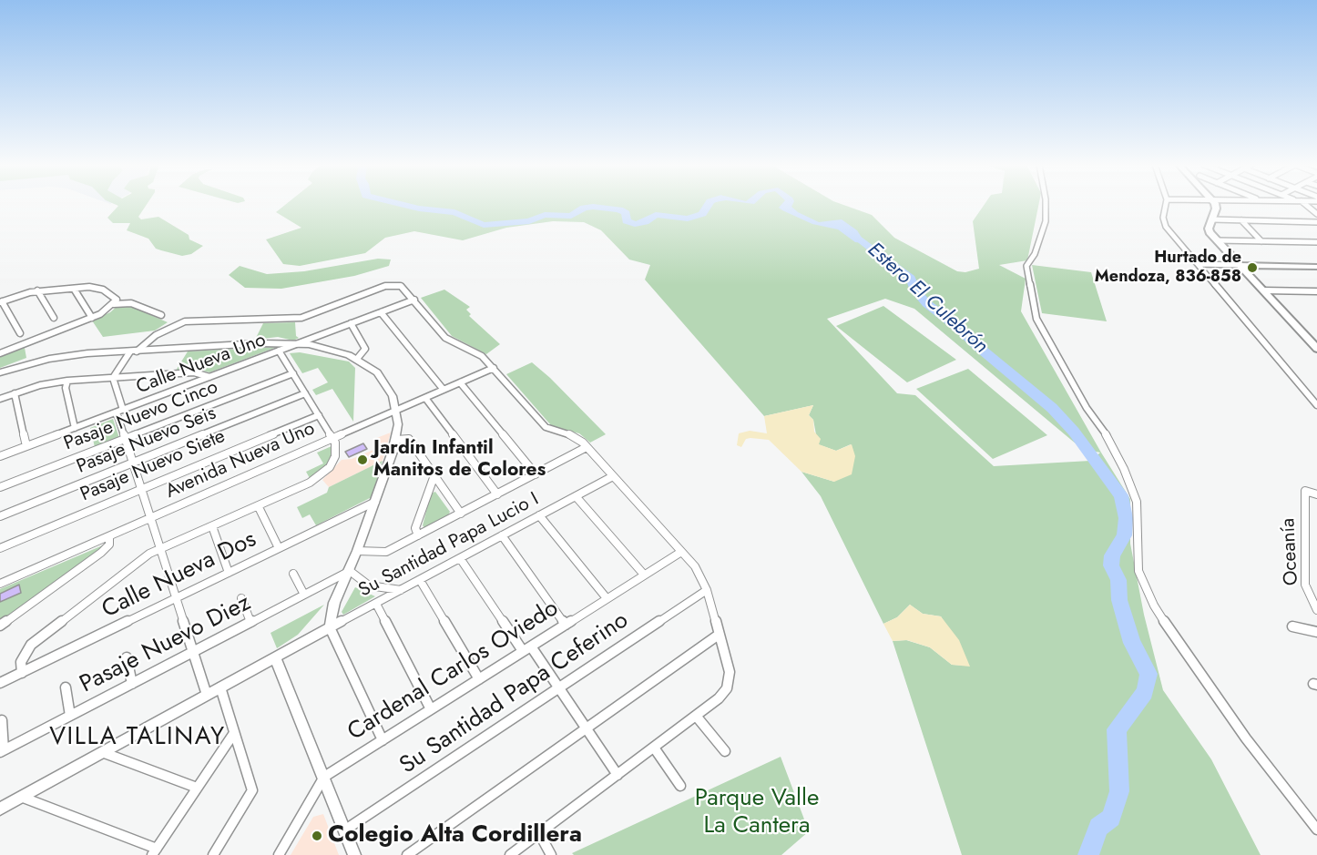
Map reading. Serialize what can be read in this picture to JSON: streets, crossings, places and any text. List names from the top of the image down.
{
  "streets": {
    "street": [
      "Calle Nueva Uno",
      "Pasaje Nuevo Cinco",
      "Pasaje Nuevo Seis",
      "Avenida Nueva Uno",
      "Pasaje Nuevo Siete",
      "Su Santidad Papa Lucio I",
      "Oceanía",
      "Calle Nueva Dos",
      "Pasaje Nuevo Diez",
      "Cardenal Carlos Oviedo",
      "Su Santidad Papa Ceferino"
    ]
  },
  "districts": ["VILLA TALINAY"],
  "water": ["Estero El Culebrón"],
  "parks": ["Parque Valle La Cantera"],
  "places": ["Hurtado de Mendoza, 836-858", "Jardín Infantil Manitos de Colores", "Colegio Alta Cordillera"]
}
